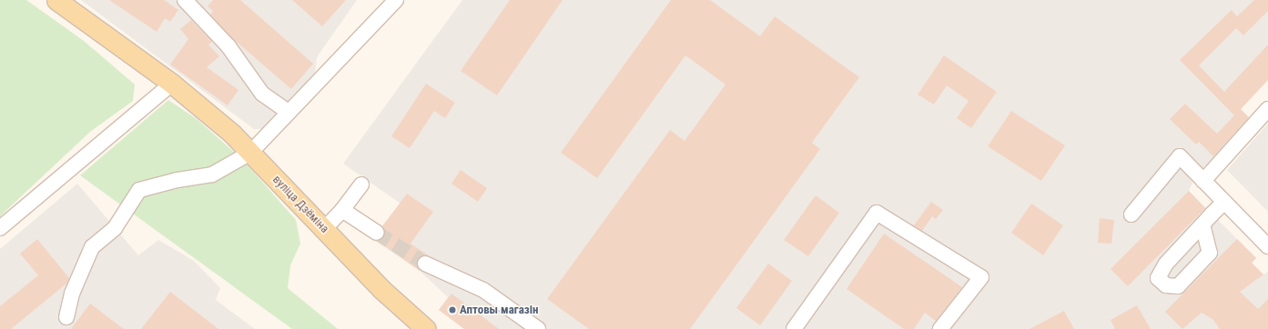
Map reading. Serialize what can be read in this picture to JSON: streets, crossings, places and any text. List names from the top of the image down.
{
  "streets": {
    "main road": ["вуліца Дзёміна"]
  },
  "places": ["Аптовы магазін"]
}
